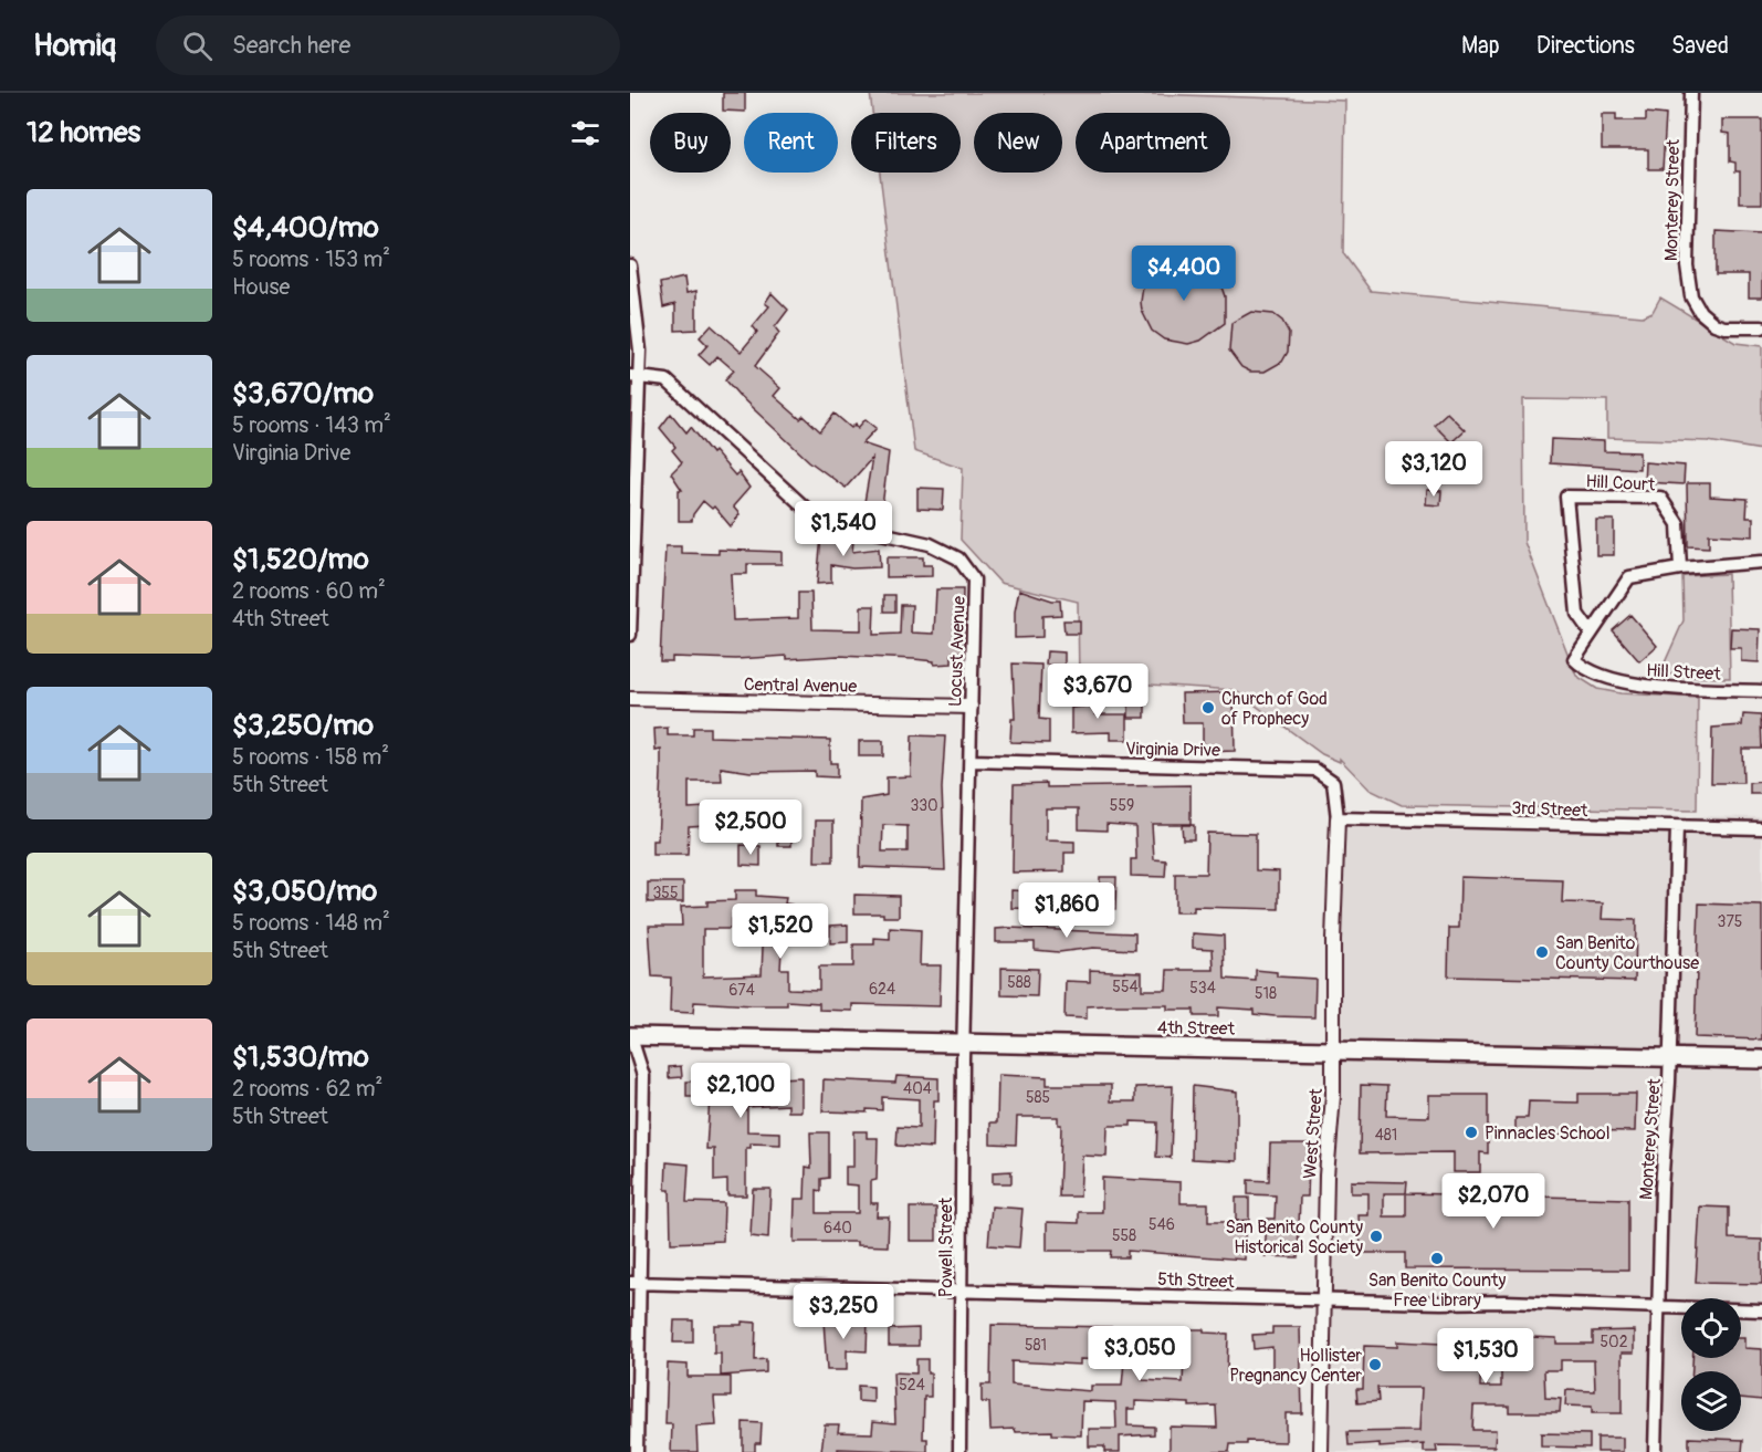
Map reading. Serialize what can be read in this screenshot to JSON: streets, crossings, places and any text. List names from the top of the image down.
{
  "streets": {
    "main road": ["4th Street"],
    "street": [
      "Monterey Street",
      "Hill Court",
      "Locust Avenue",
      "Hill Street",
      "Central Avenue",
      "Virginia Drive",
      "3rd Street",
      "West Street",
      "Powell Street",
      "5th Street"
    ]
  },
  "crossings": [
    ["Monterey Street", "3rd Street"],
    ["Monterey Street", "4th Street"],
    ["Monterey Street", "5th Street"],
    ["Hill Court", "Hill Street"],
    ["Locust Avenue", "Central Avenue"],
    ["Locust Avenue", "Virginia Drive"],
    ["Locust Avenue", "4th Street"],
    ["Locust Avenue", "Powell Street"],
    ["Virginia Drive", "3rd Street"],
    ["Virginia Drive", "West Street"],
    ["3rd Street", "West Street"],
    ["4th Street", "West Street"],
    ["4th Street", "Powell Street"],
    ["West Street", "5th Street"],
    ["Powell Street", "5th Street"]
  ],
  "places": [
    "Church of God of Prophecy",
    "San Benito County Courthouse",
    "Pinnacles School",
    "San Benito County Historical Society",
    "San Benito County Free Library",
    "Hollister Pregnancy Center"
  ],
  "house_numbers": [
    "330",
    "559",
    "355",
    "375",
    "588",
    "554",
    "534",
    "624",
    "674",
    "518",
    "404",
    "585",
    "481",
    "546",
    "640",
    "558",
    "502",
    "581",
    "524"
  ],
  "page": {
    "header": "Homiq",
    "search": "Search here",
    "nav": ["Map", "Directions", "Saved"],
    "heading": "12 homes",
    "chip": [
      "Buy",
      "Rent",
      "Filters",
      "New",
      "Apartment"
    ],
    "list": [
      {
        "name": "$4,400/mo",
        "note": "5 rooms · 153 m² · House"
      },
      {
        "name": "$3,670/mo",
        "note": "5 rooms · 143 m² · Virginia Drive"
      },
      {
        "name": "$1,520/mo",
        "note": "2 rooms · 60 m² · 4th Street"
      },
      {
        "name": "$3,250/mo",
        "note": "5 rooms · 158 m² · 5th Street"
      },
      {
        "name": "$3,050/mo",
        "note": "5 rooms · 148 m² · 5th Street"
      },
      {
        "name": "$1,530/mo",
        "note": "2 rooms · 62 m² · 5th Street"
      }
    ],
    "price": [
      "$4,400",
      "$3,120",
      "$1,540",
      "$3,670",
      "$2,500",
      "$1,860",
      "$1,520",
      "$2,100",
      "$2,070",
      "$3,250",
      "$3,050",
      "$1,530"
    ]
  }
}
